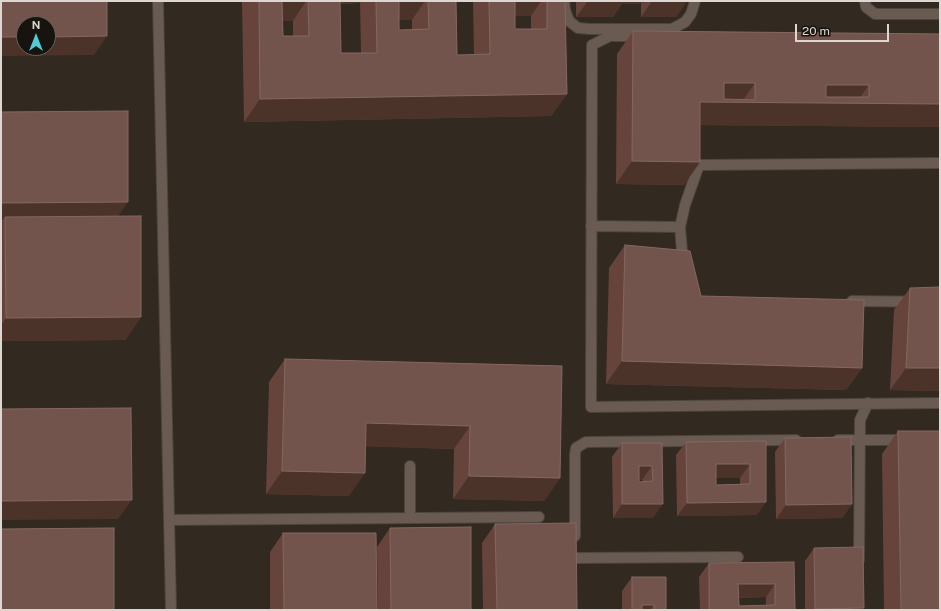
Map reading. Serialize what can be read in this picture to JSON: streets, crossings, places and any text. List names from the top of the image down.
{
  "scale_bar": "20 m",
  "north": "top"
}
